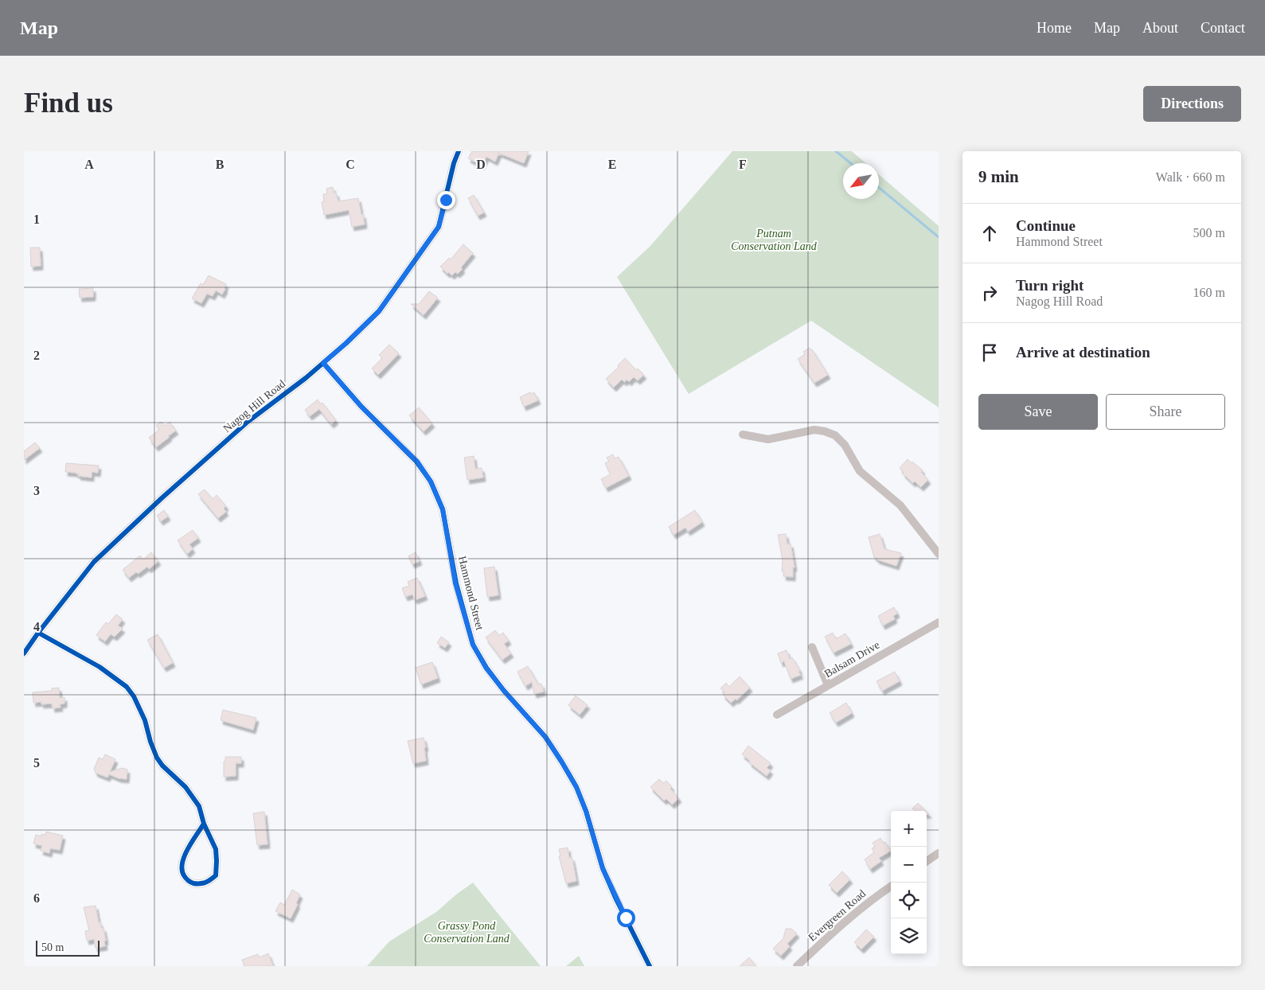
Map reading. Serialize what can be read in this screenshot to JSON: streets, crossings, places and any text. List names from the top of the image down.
{
  "streets": {
    "street": [
      "Nagog Hill Road",
      "Hammond Street",
      "Balsam Drive",
      "Evergreen Road"
    ]
  },
  "crossings": [
    ["Nagog Hill Road", "Hammond Street"]
  ],
  "parks": ["Putnam Conservation Land", "Grassy Pond Conservation Land"],
  "scale_bar": "50 m",
  "north": "bottom left",
  "page": {
    "header": "Map",
    "nav": [
      "Home",
      "Map",
      "About",
      "Contact"
    ],
    "buttons": [
      "Directions",
      ["Save", "Share"]
    ],
    "title": "Find us",
    "heading": ["9 min", "Walk · 660 m"],
    "list": [
      ["Continue", "Hammond Street", "500 m"],
      ["Turn right", "Nagog Hill Road", "160 m"],
      "Arrive at destination"
    ],
    "map_buttons": ["+", "−"],
    "scale": "50 m"
  },
  "grid": {
    "columns": [
      "A",
      "B",
      "C",
      "D",
      "E",
      "F"
    ],
    "rows": [
      "1",
      "2",
      "3",
      "4",
      "5",
      "6"
    ]
  }
}
